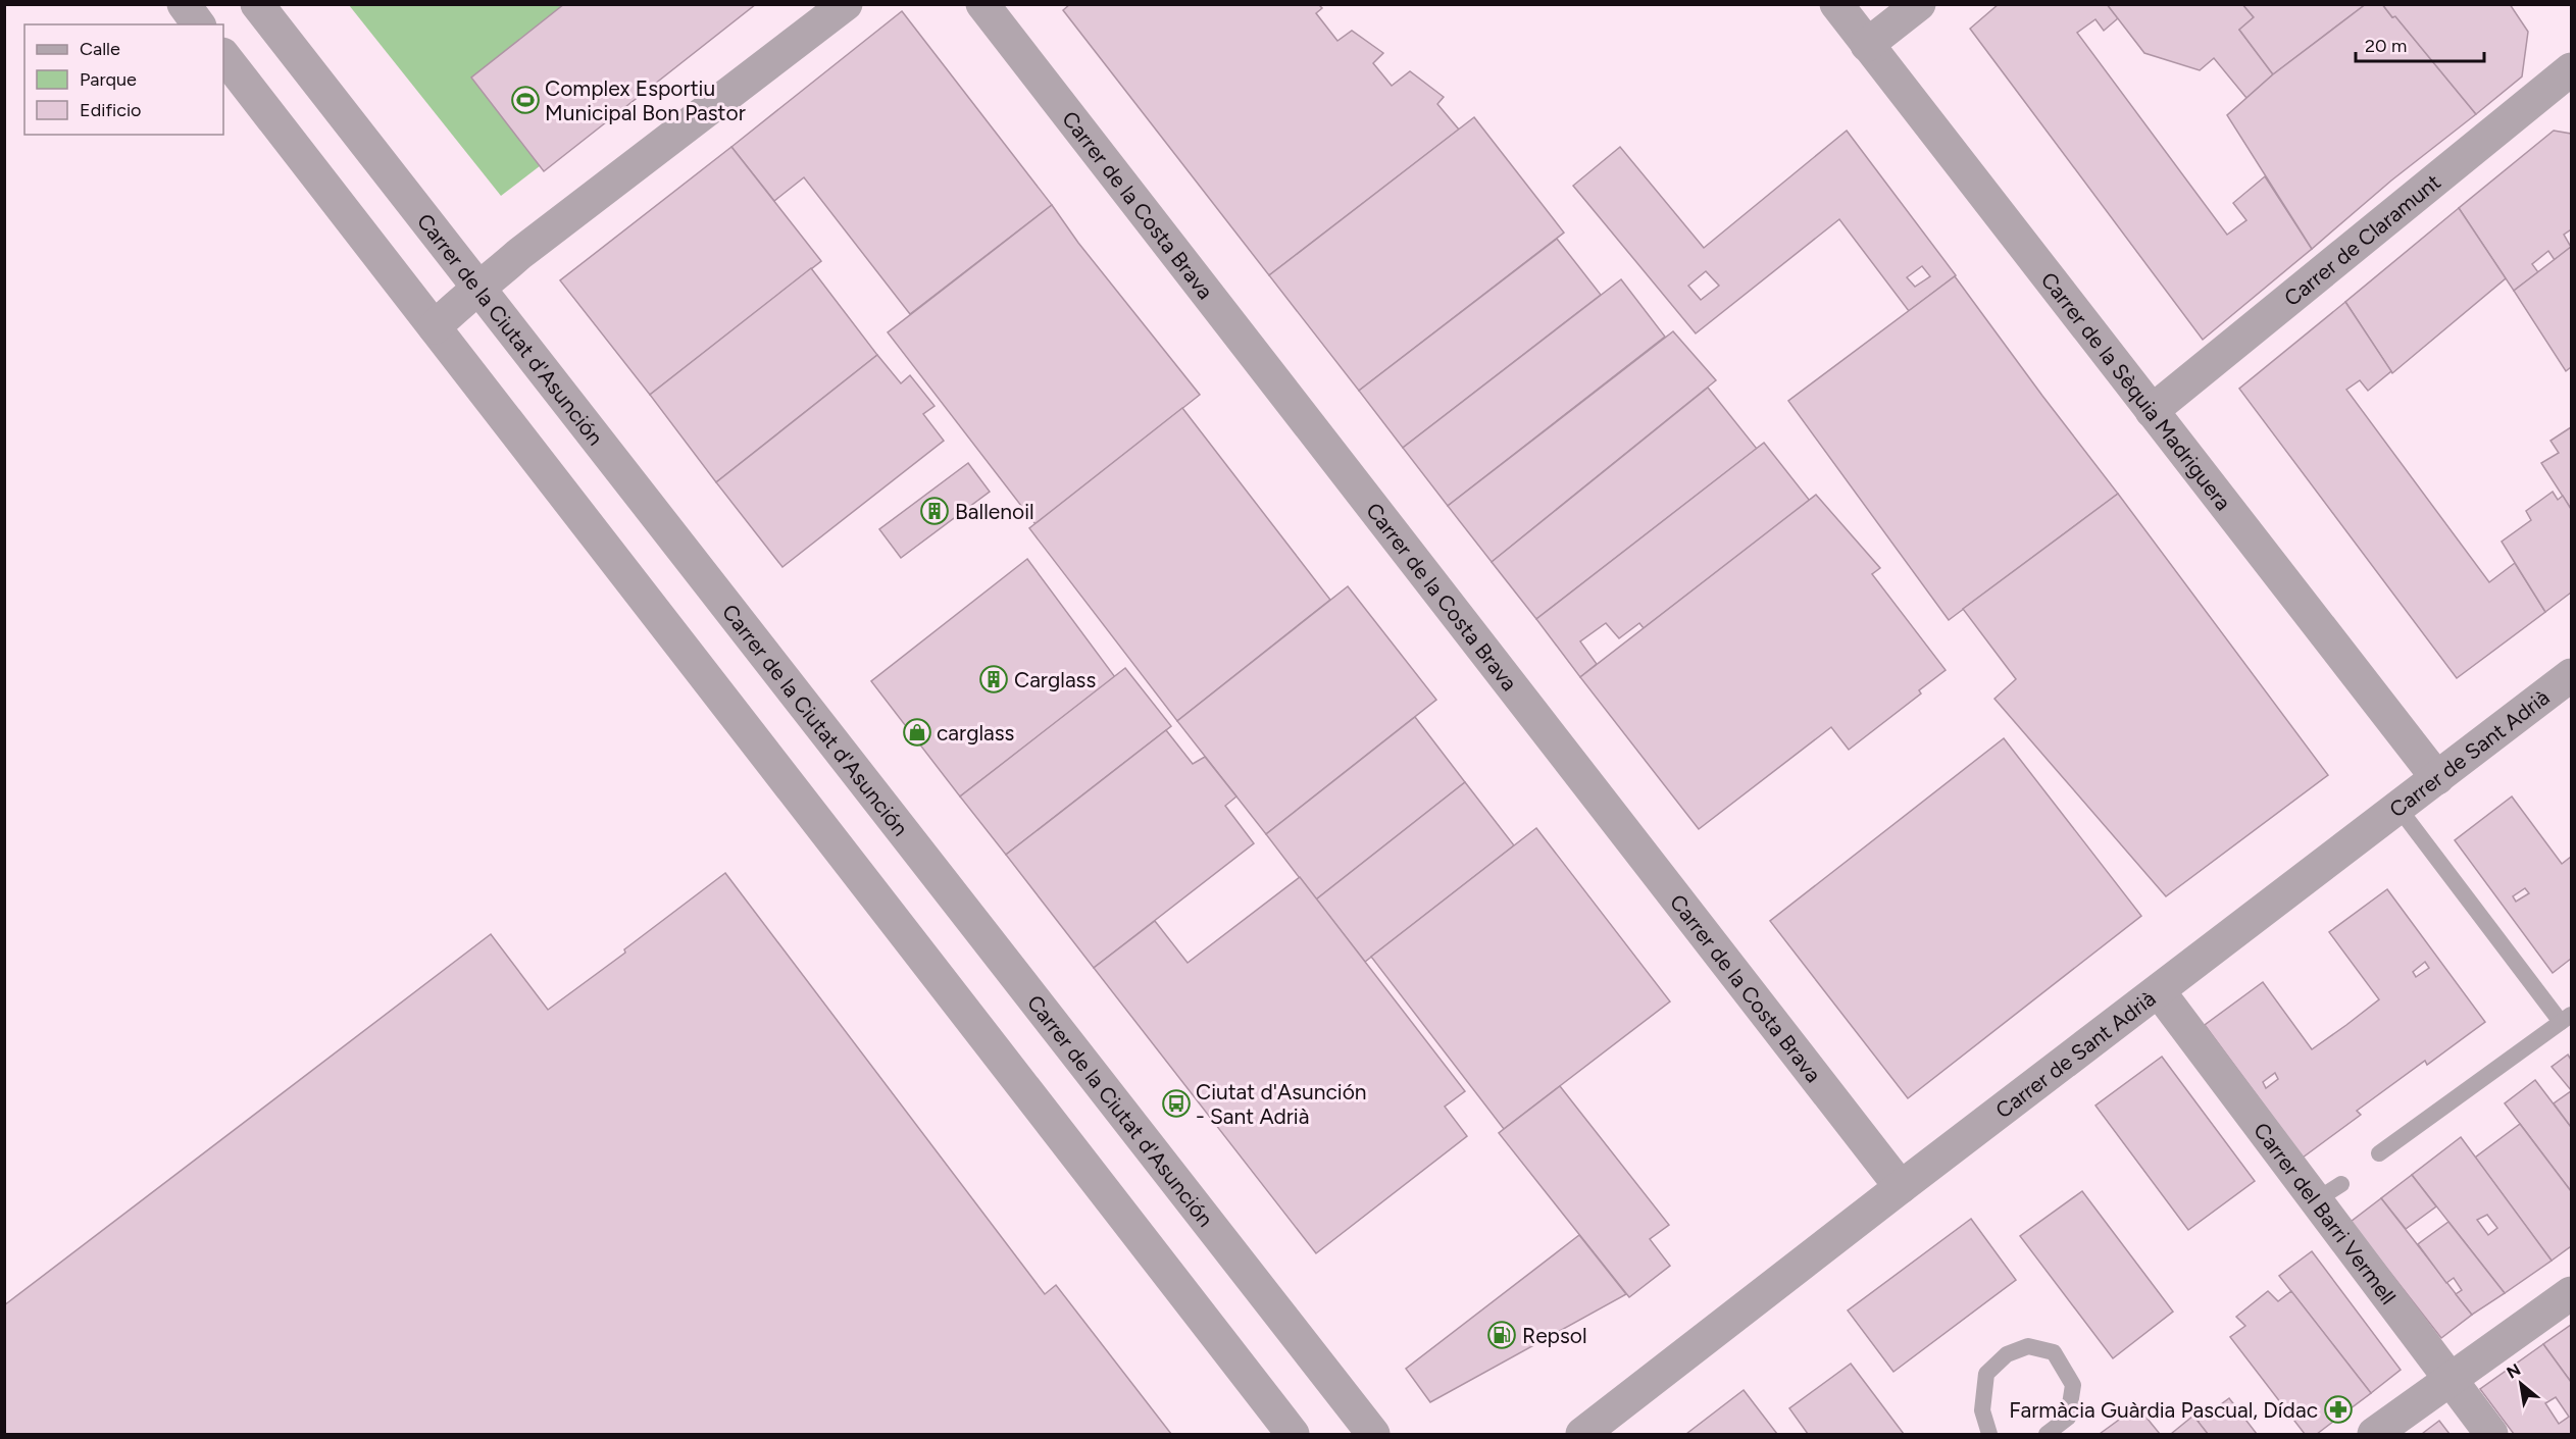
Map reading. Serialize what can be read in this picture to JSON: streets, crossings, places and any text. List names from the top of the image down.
{
  "streets": {
    "street": [
      "Carrer de la Costa Brava",
      "Carrer de Claramunt",
      "Carrer de la Ciutat d'Asunción",
      "Carrer de la Sèquia Madriguera",
      "Carrer de Sant Adrià",
      "Carrer del Barri Vermell"
    ]
  },
  "crossings": [
    ["Carrer de la Costa Brava", "Carrer de Sant Adrià"],
    ["Carrer de Claramunt", "Carrer de la Sèquia Madriguera"],
    ["Carrer de la Sèquia Madriguera", "Carrer de Sant Adrià"],
    ["Carrer de Sant Adrià", "Carrer del Barri Vermell"]
  ],
  "places": {
    "sports": ["Complex Esportiu Municipal Bon Pastor"],
    "building": ["Ballenoil", "Carglass"],
    "shop": ["carglass"],
    "bus stop": ["Ciutat d'Asunción - Sant Adrià"],
    "fuel station": ["Repsol"],
    "pharmacy": ["Farmàcia Guàrdia Pascual, Dídac"]
  },
  "legend": ["Calle", "Parque", "Edificio"],
  "scale_bar": "20 m",
  "north": "top left"
}
